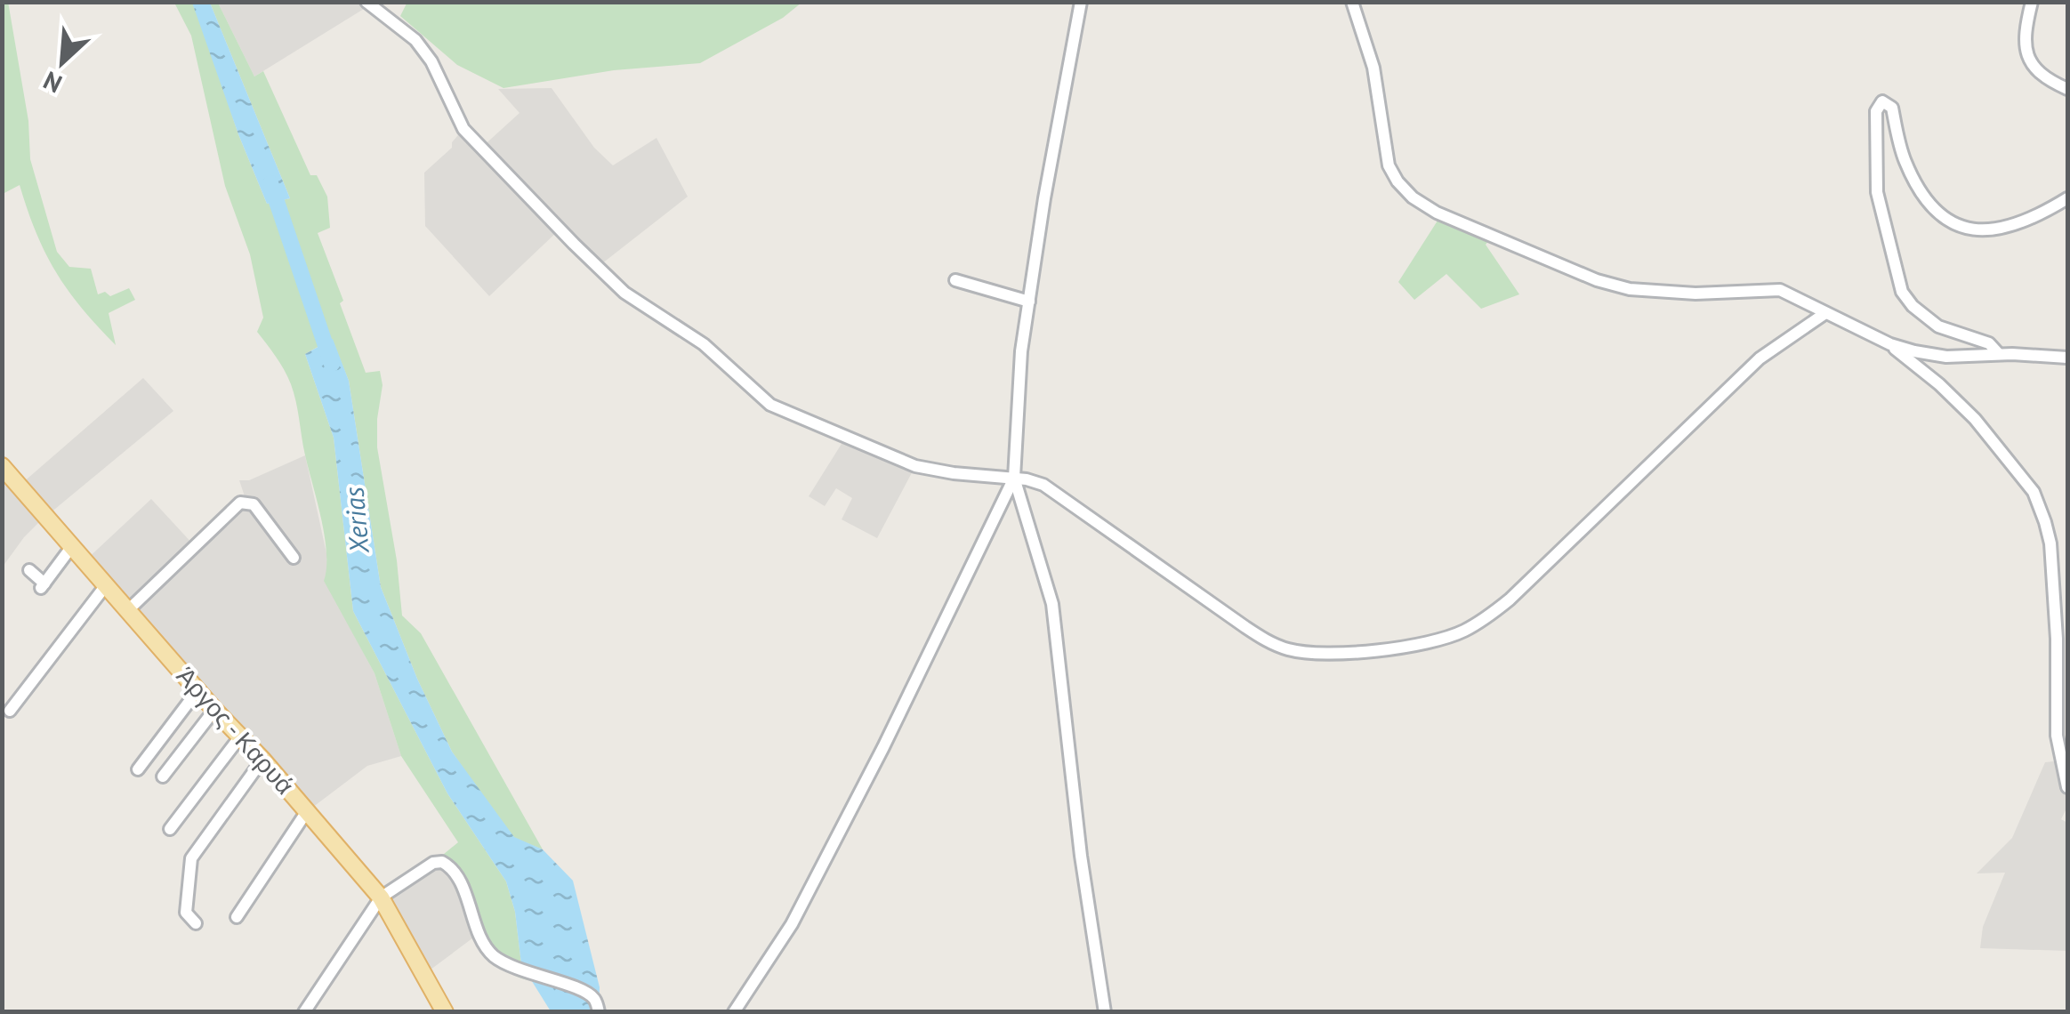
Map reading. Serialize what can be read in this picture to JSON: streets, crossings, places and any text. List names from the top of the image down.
{
  "streets": {
    "main road": ["Άργος - Καρυά"]
  },
  "water": ["Xerias"],
  "north": "bottom left"
}
